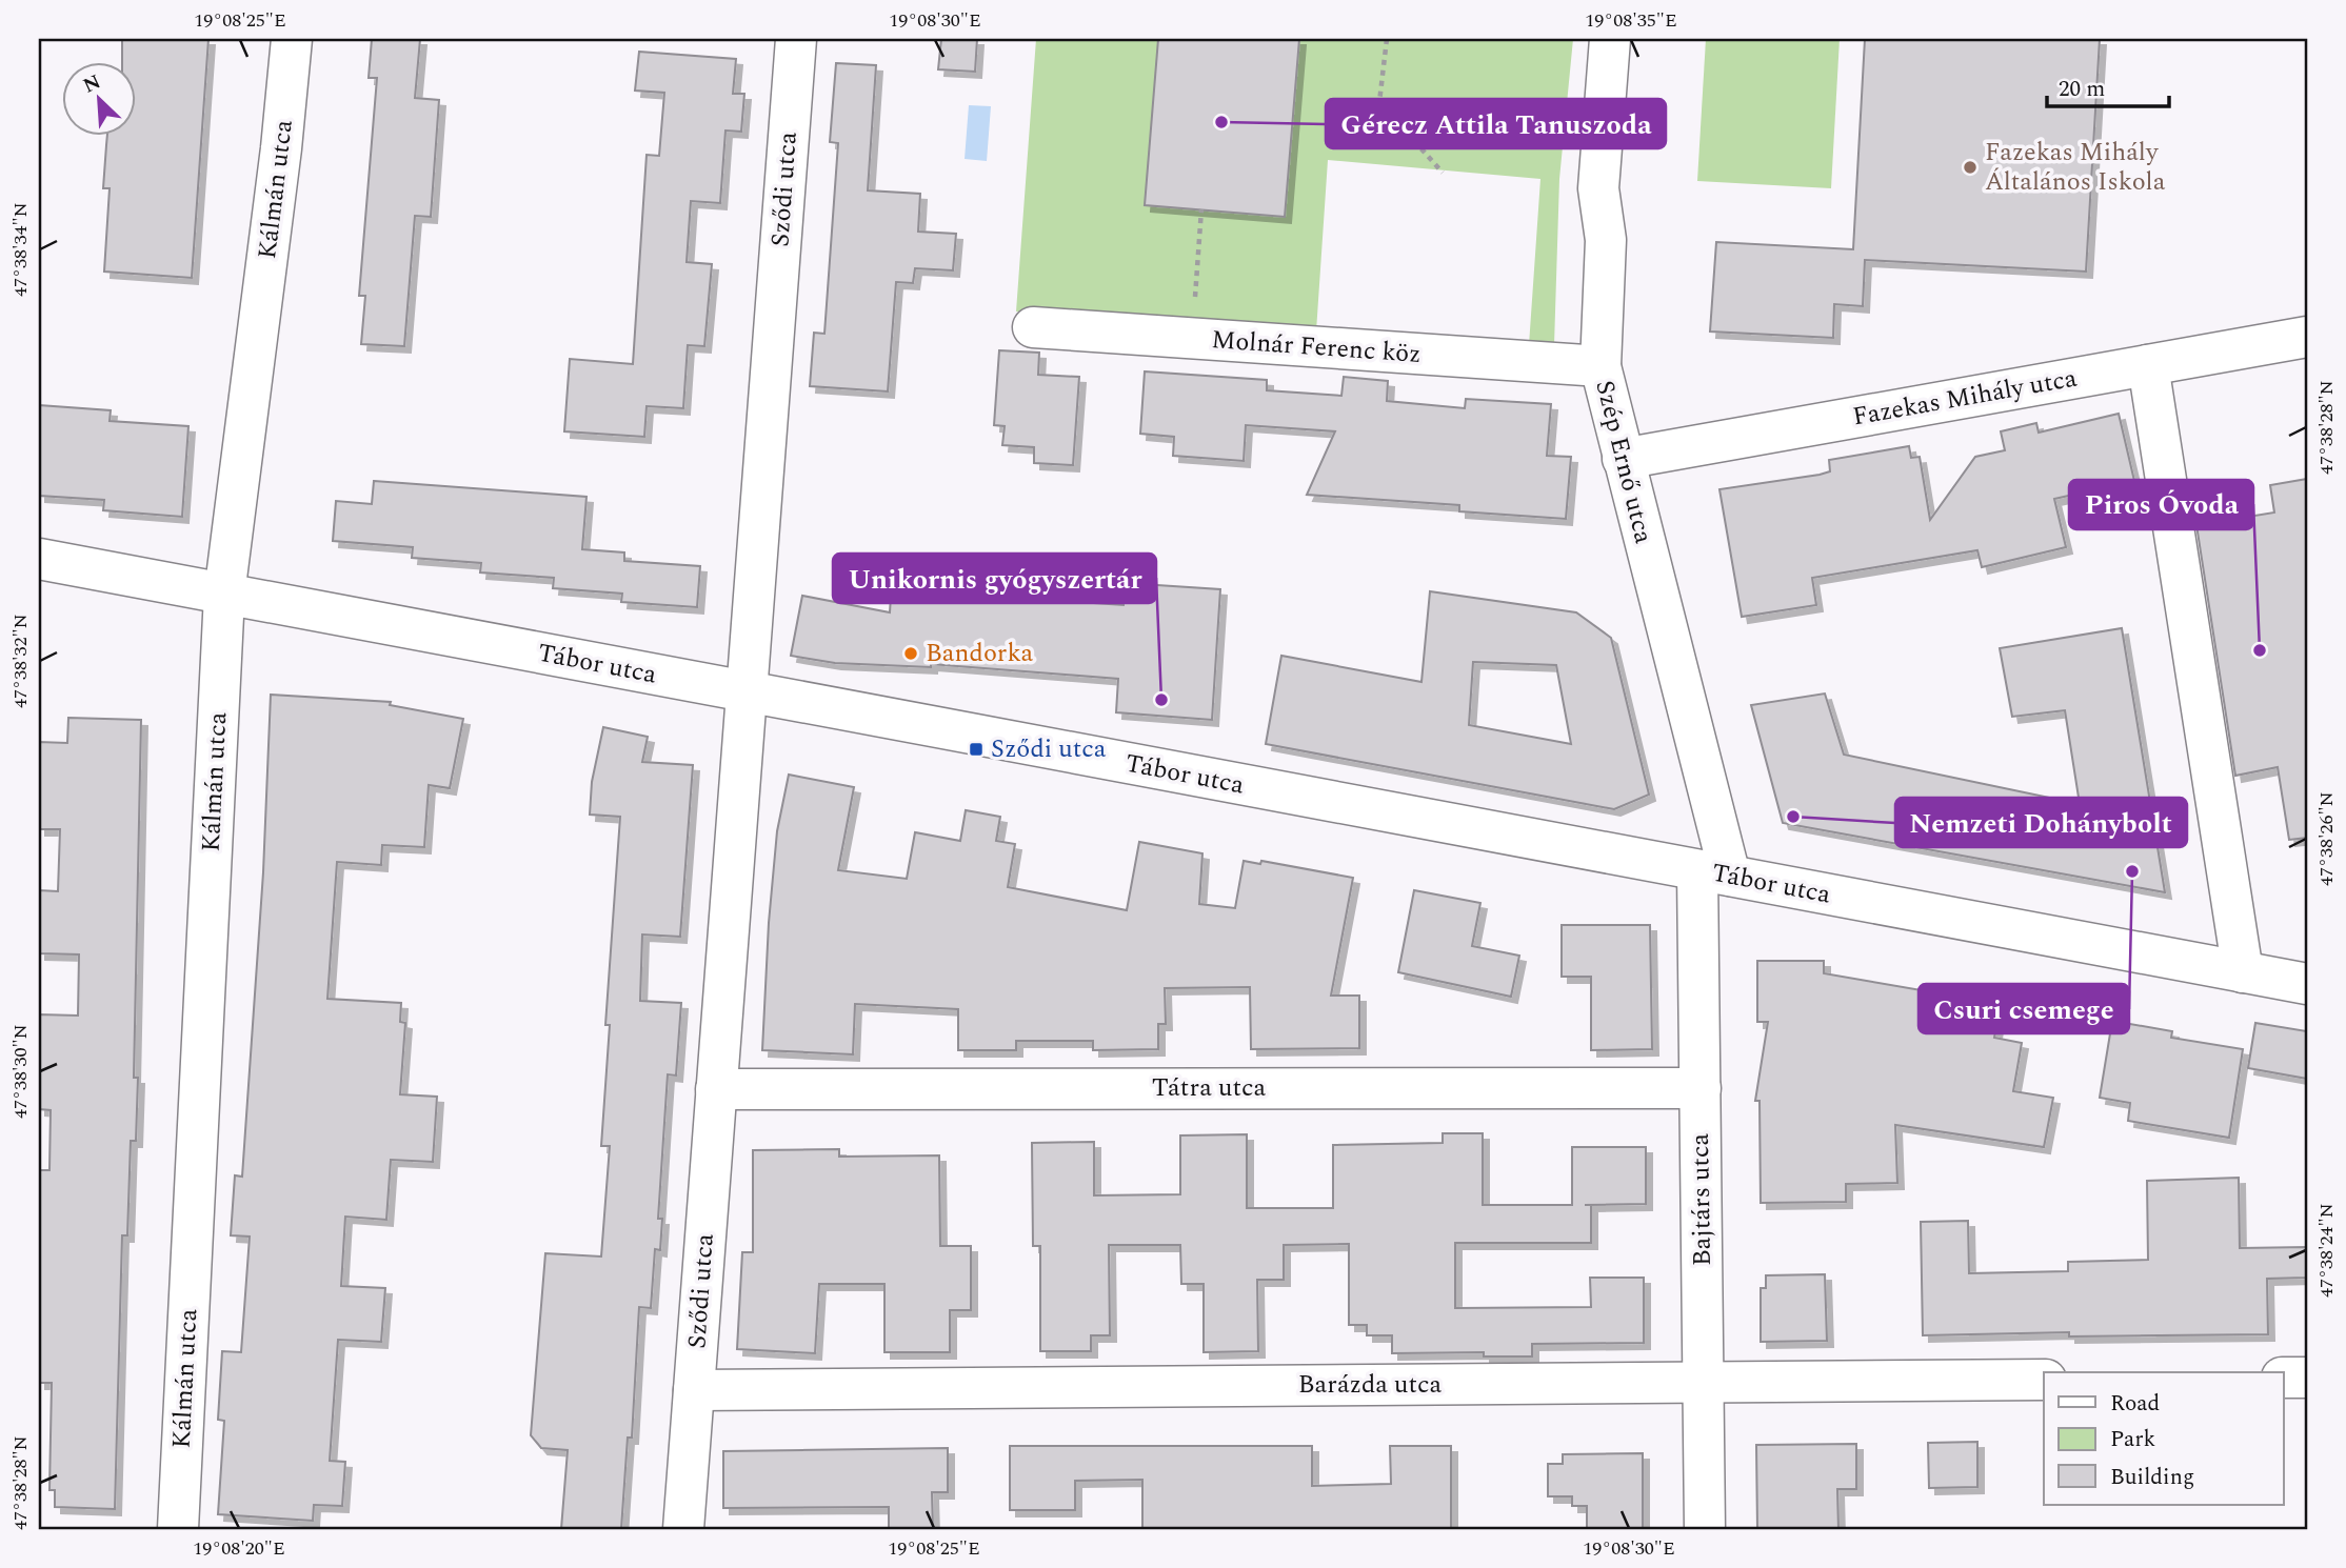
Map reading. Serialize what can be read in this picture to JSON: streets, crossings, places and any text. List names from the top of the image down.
{
  "streets": {
    "street": [
      "Kálmán utca",
      "Sződi utca",
      "Molnár Ferenc köz",
      "Fazekas Mihály utca",
      "Szép Ernő utca",
      "Tábor utca",
      "Tátra utca",
      "Bajtárs utca",
      "Barázda utca"
    ]
  },
  "crossings": [
    ["Kálmán utca", "Tábor utca"],
    ["Sződi utca", "Tábor utca"],
    ["Sződi utca", "Tátra utca"],
    ["Sződi utca", "Barázda utca"],
    ["Molnár Ferenc köz", "Szép Ernő utca"],
    ["Fazekas Mihály utca", "Szép Ernő utca"],
    ["Szép Ernő utca", "Tábor utca"],
    ["Szép Ernő utca", "Bajtárs utca"],
    ["Tábor utca", "Bajtárs utca"],
    ["Tátra utca", "Bajtárs utca"],
    ["Bajtárs utca", "Barázda utca"]
  ],
  "places": {
    "other": [
      "Gérecz Attila Tanuszoda",
      "Fazekas Mihály Általános Iskola",
      "Piros Óvoda",
      "Bandorka",
      "Unikornis gyógyszertár",
      "Nemzeti Dohánybolt",
      "Csuri csemege"
    ],
    "transit": ["Sződi utca"]
  },
  "legend": ["Road", "Park", "Building"],
  "scale_bar": "20 m",
  "north": "top left",
  "coordinates": [
    "19°08'25\"E",
    "19°08'30\"E",
    "19°08'35\"E",
    "47°38'34\"N",
    "47°38'28\"N",
    "47°38'32\"N",
    "47°38'26\"N",
    "47°38'30\"N",
    "47°38'24\"N",
    "19°08'20\"E"
  ]
}
